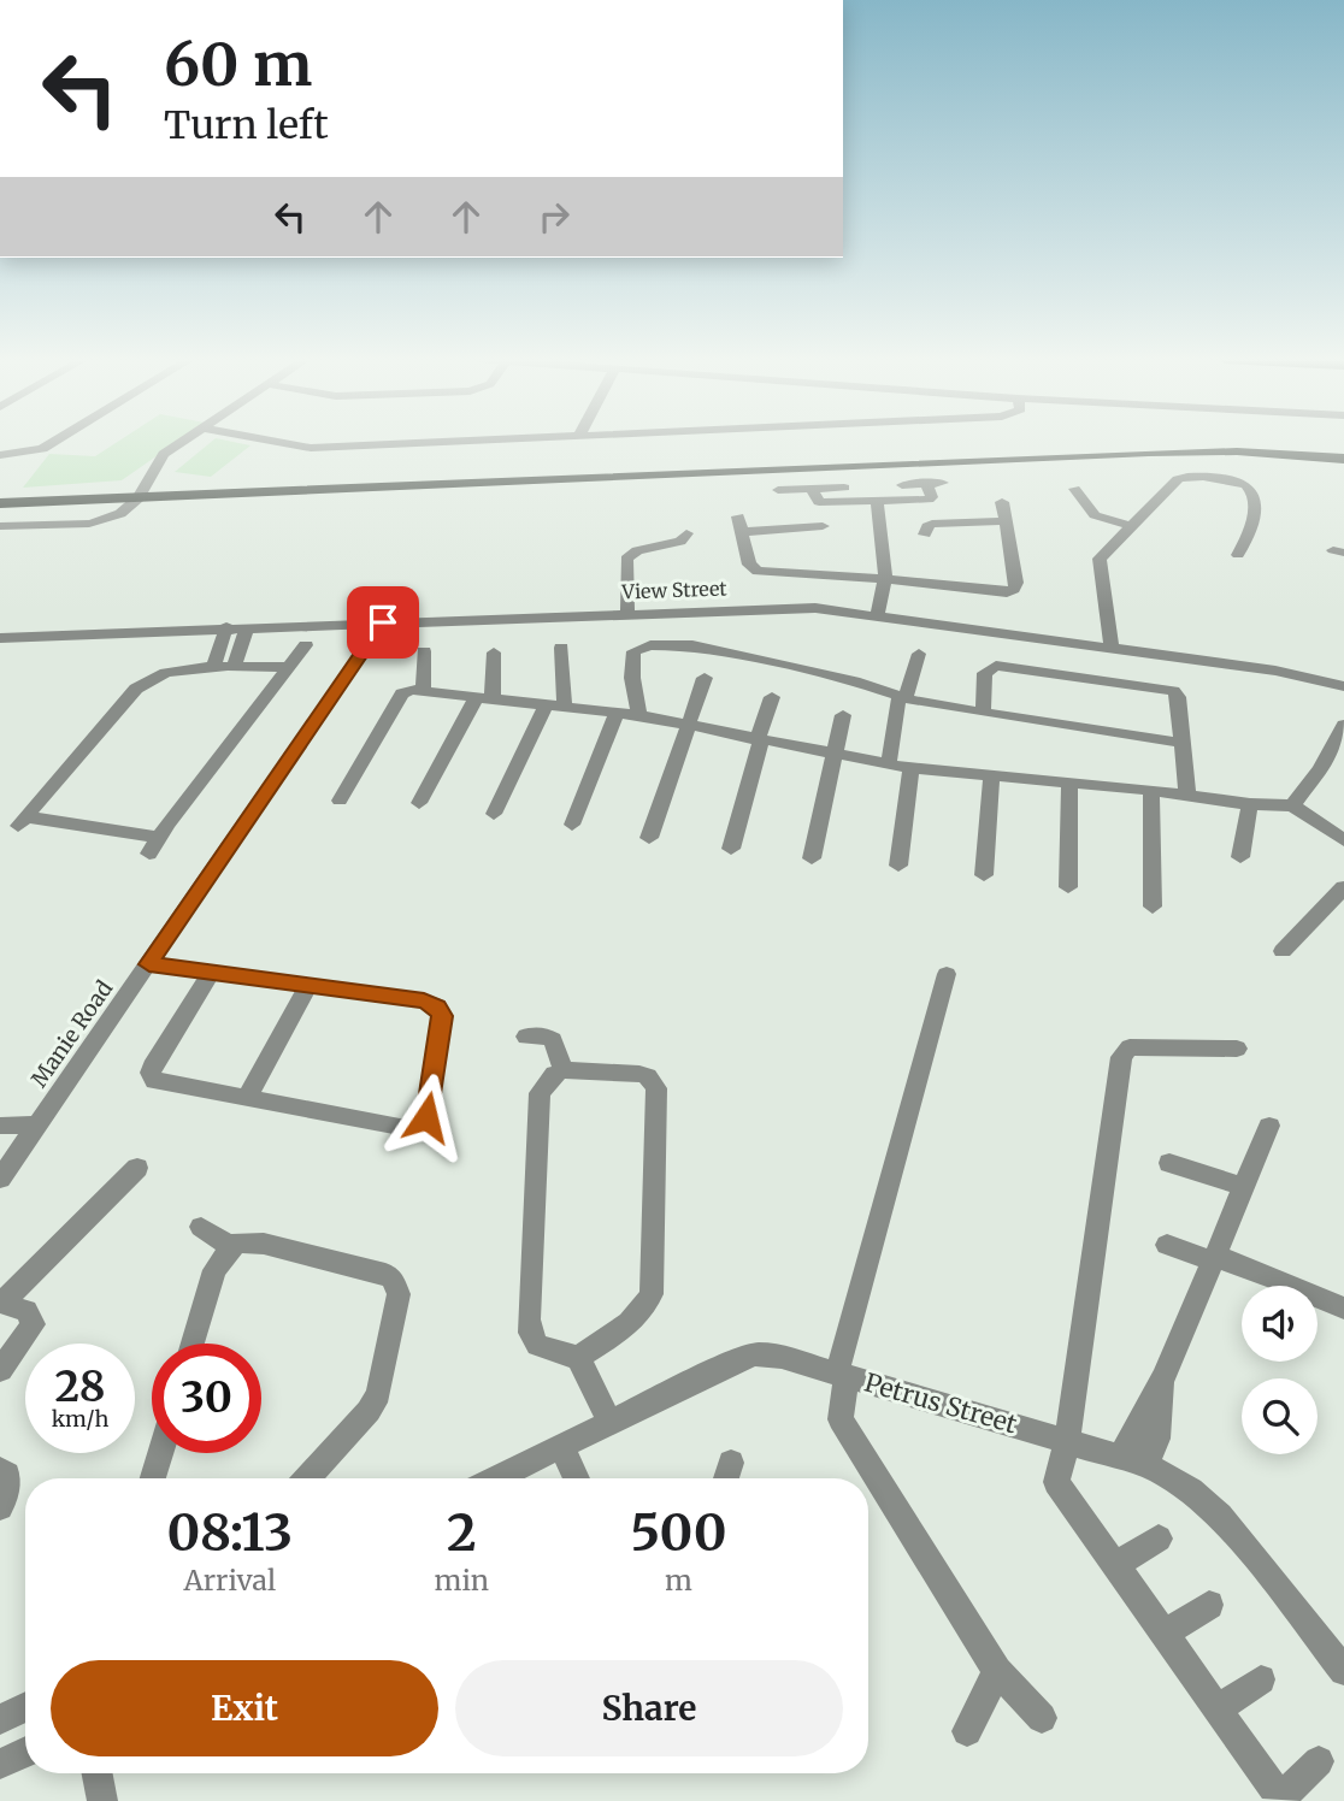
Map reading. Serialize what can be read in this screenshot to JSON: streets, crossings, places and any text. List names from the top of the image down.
{
  "streets": {
    "street": ["View Street", "Manie Road", "Petrus Street"]
  },
  "crossings": [
    ["View Street", "Manie Road"]
  ],
  "page": {
    "turn": ["60 m", "Turn left"],
    "speed": "28 km/h",
    "limit": "30",
    "eta": [
      "08:13",
      "Arrival",
      "2",
      "min",
      "500",
      "m"
    ],
    "buttons": ["Exit", "Share"]
  }
}
